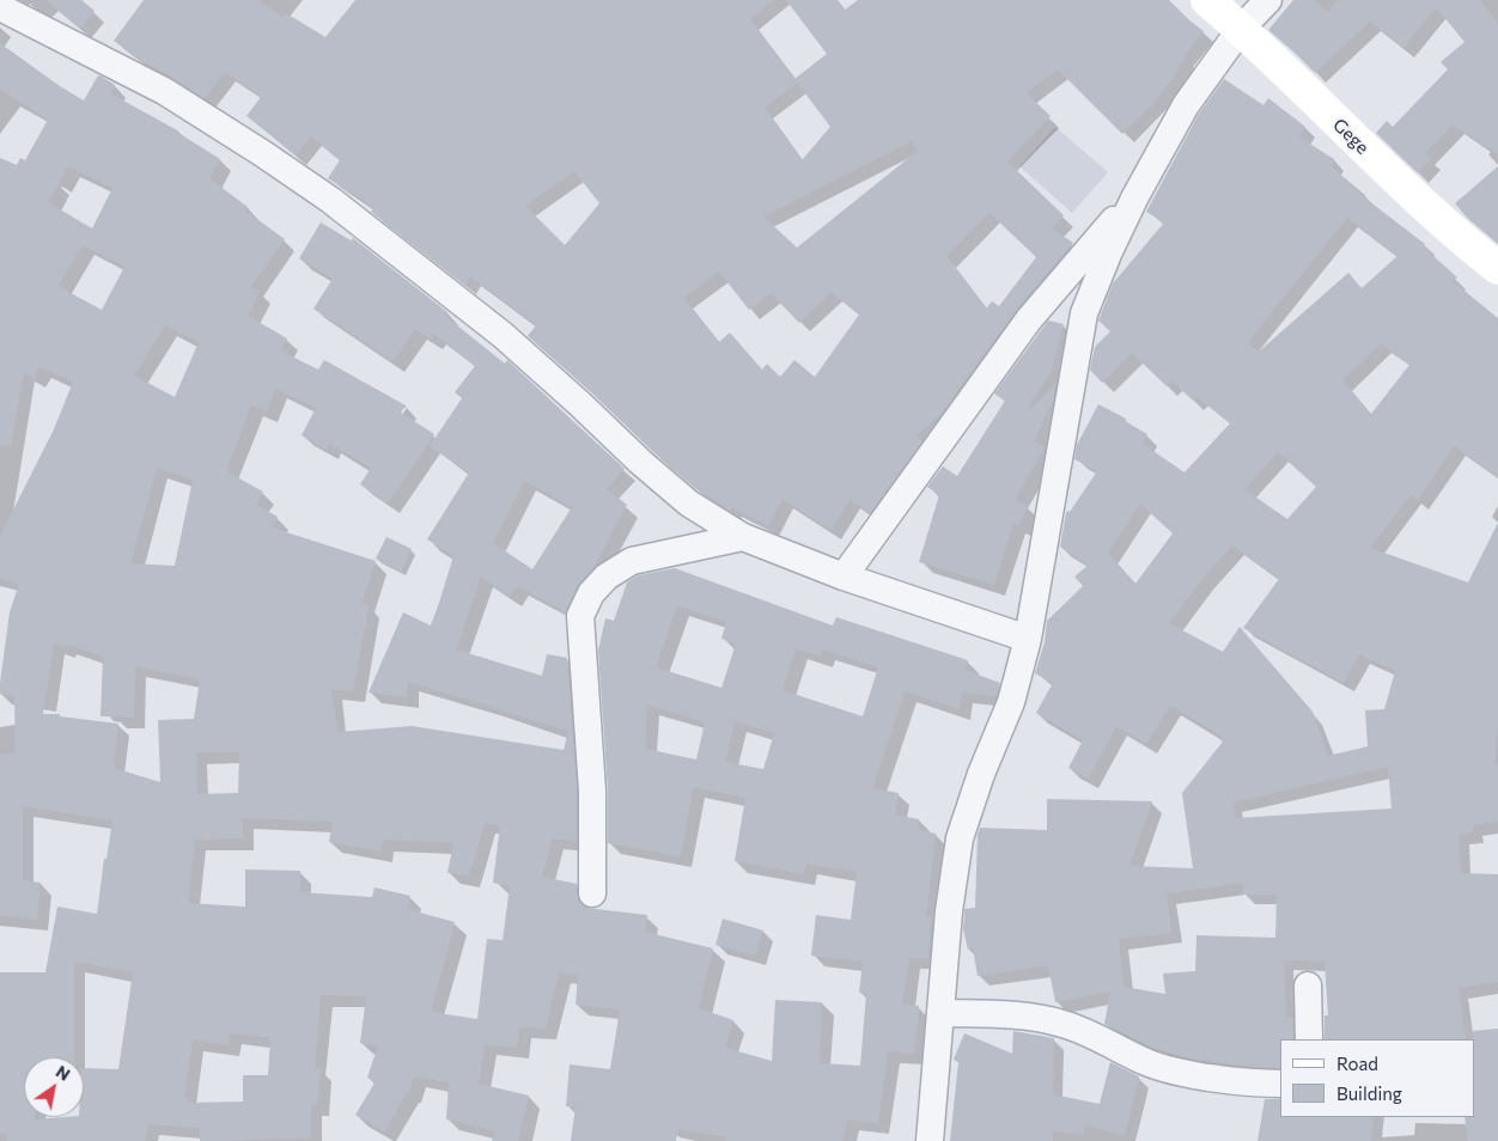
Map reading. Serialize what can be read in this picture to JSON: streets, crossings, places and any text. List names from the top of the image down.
{
  "streets": {
    "street": ["Gege"]
  },
  "legend": ["Road", "Building"],
  "north": "top right"
}
